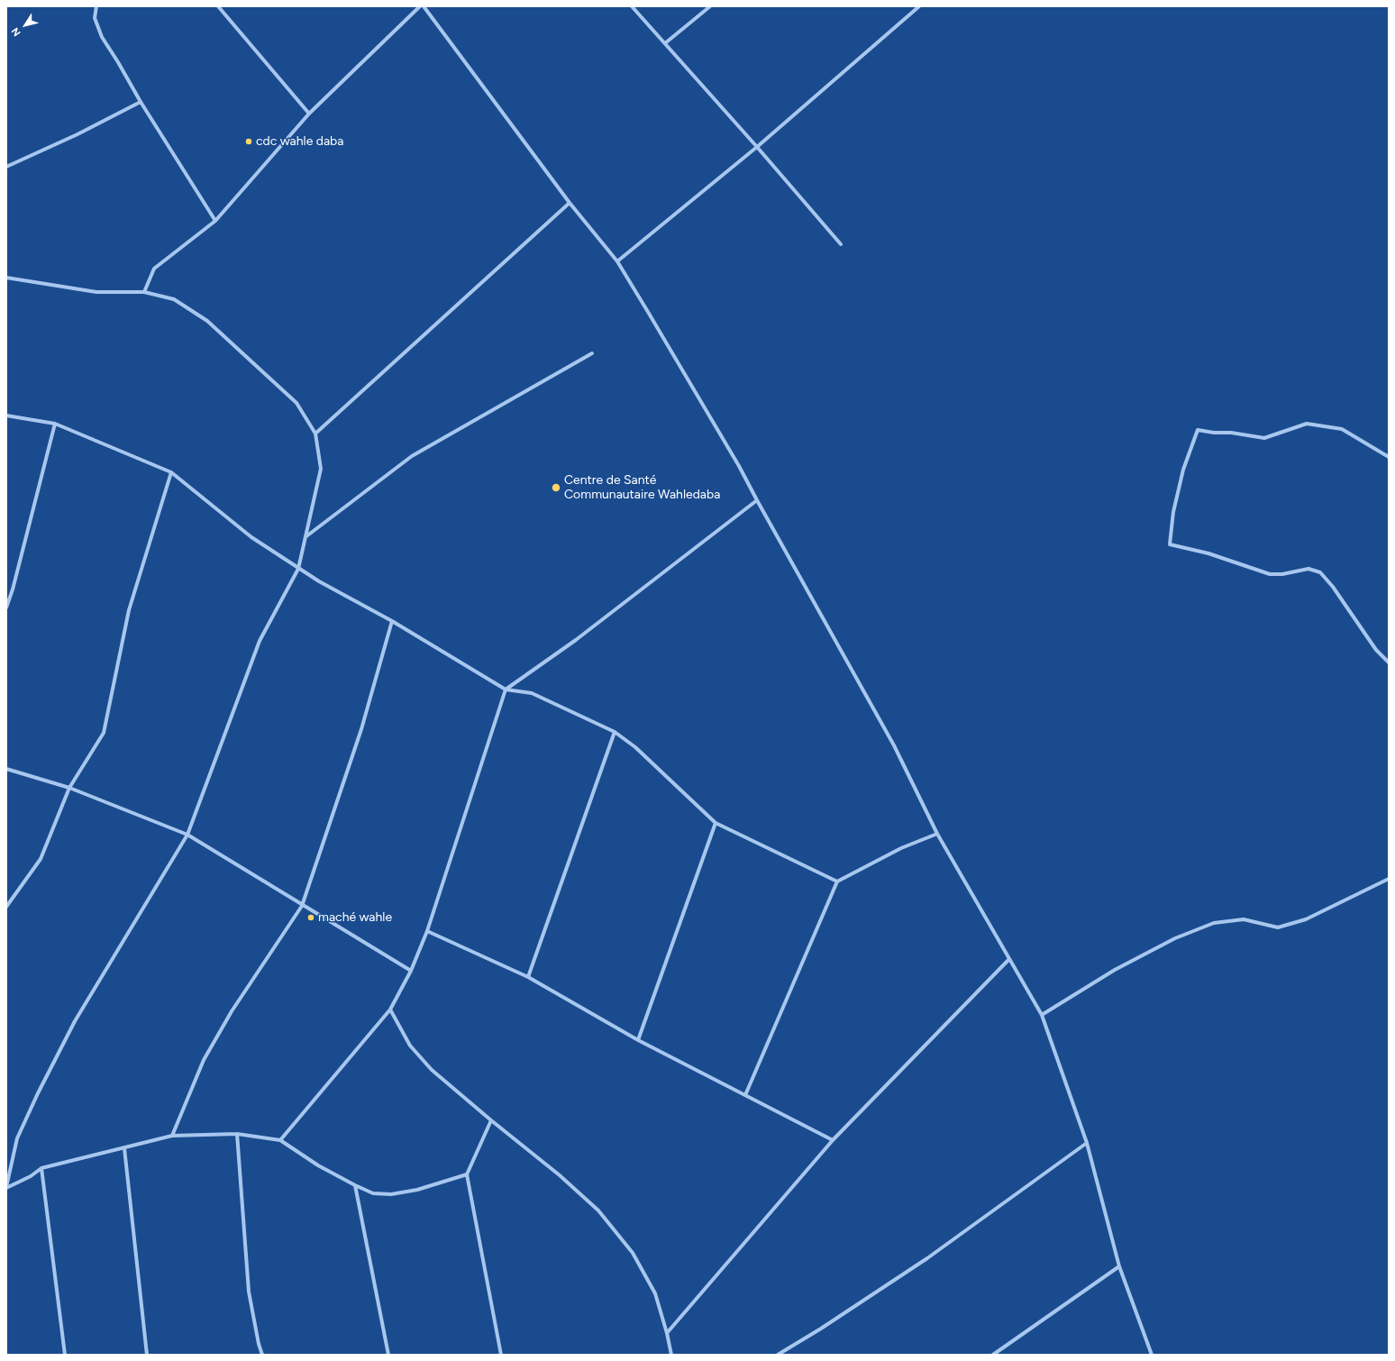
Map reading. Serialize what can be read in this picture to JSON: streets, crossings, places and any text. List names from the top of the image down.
{
  "places": ["cdc wahle daba", "Centre de Santé Communautaire Wahledaba", "maché wahle"],
  "north": "bottom left"
}
